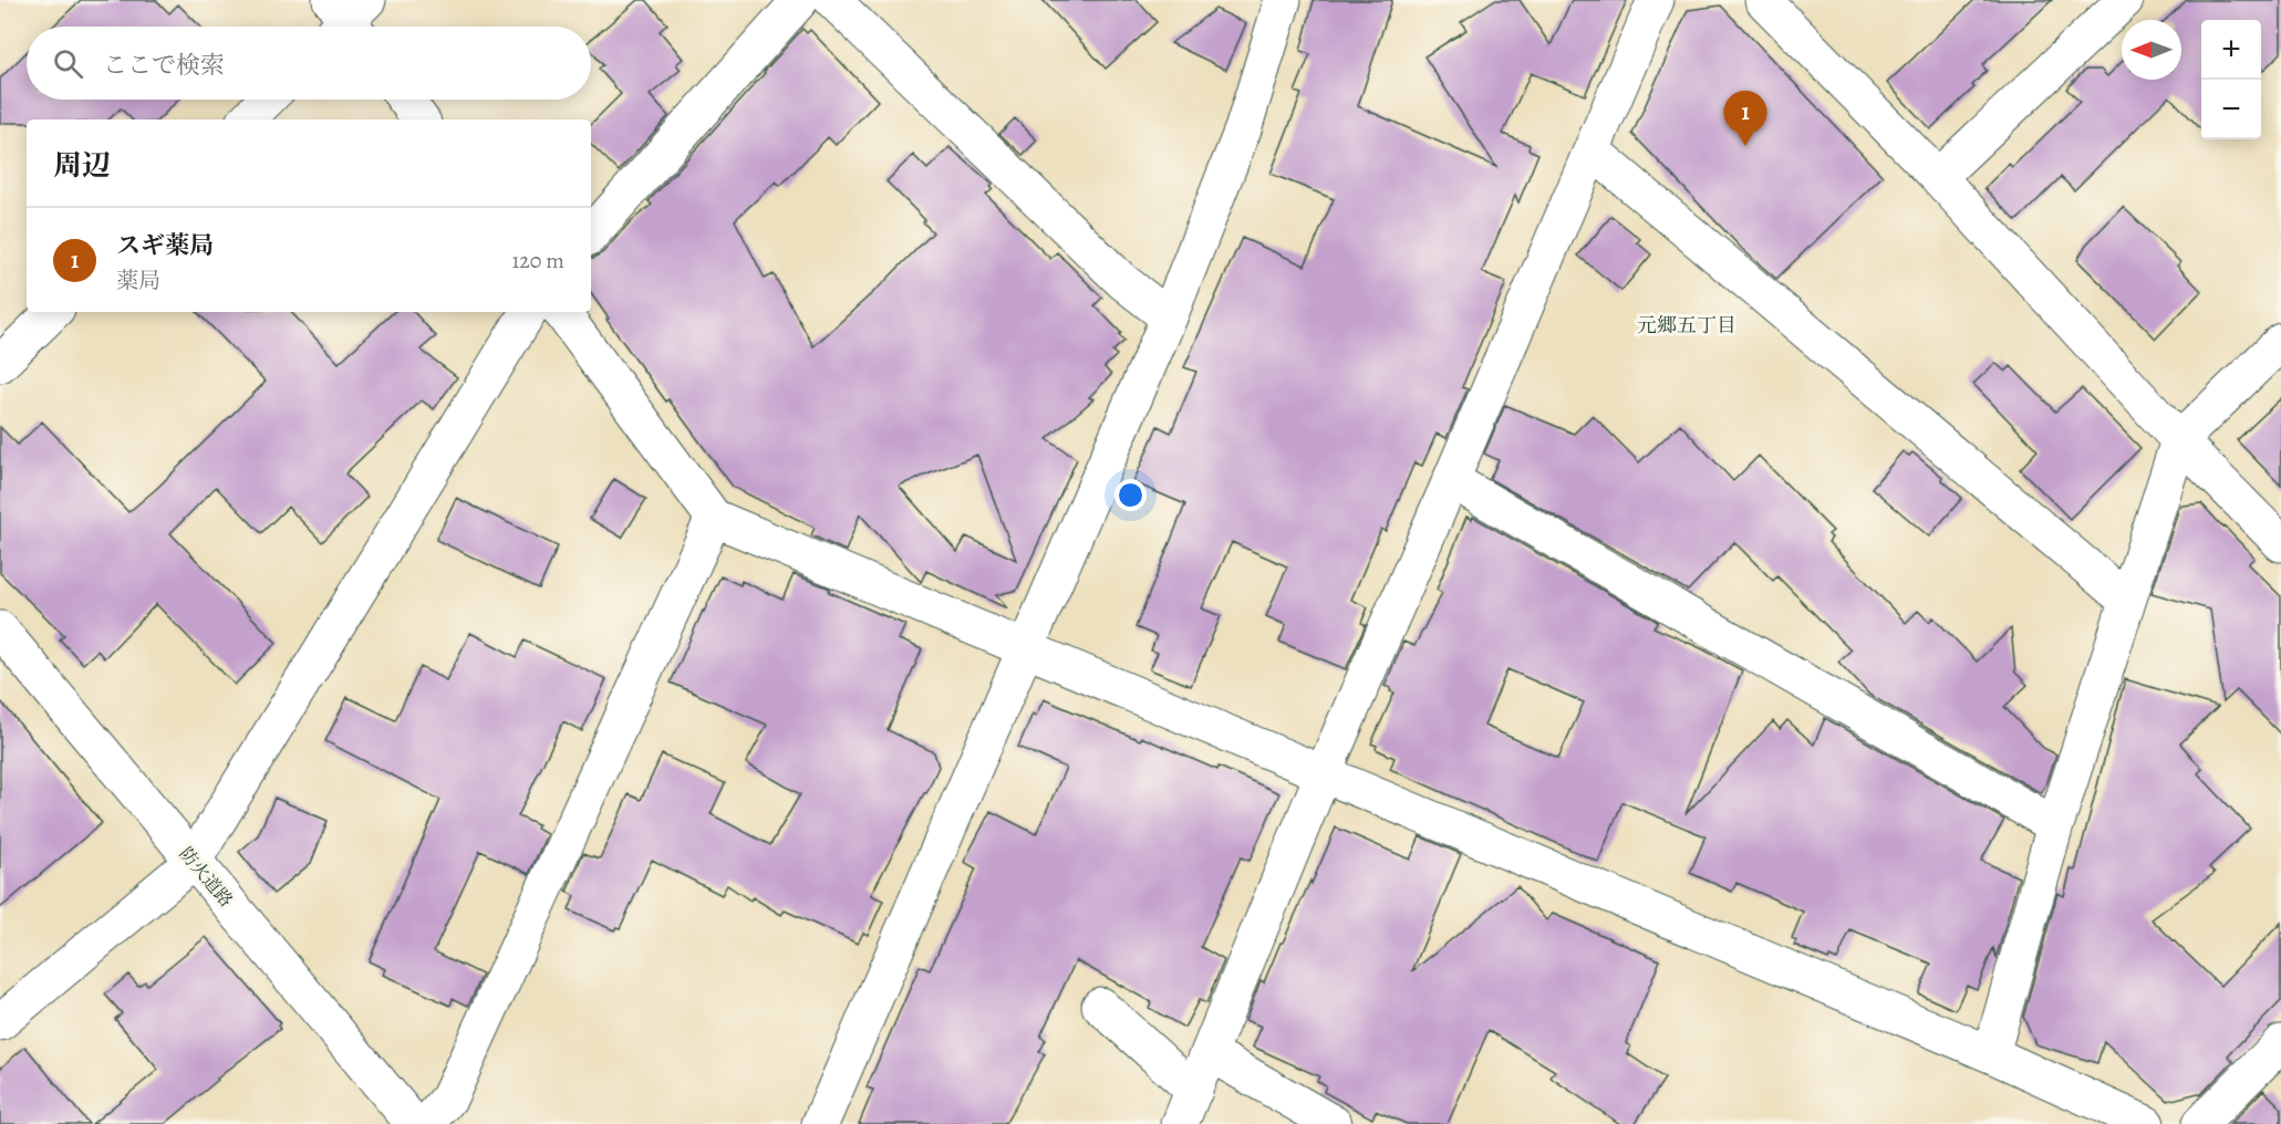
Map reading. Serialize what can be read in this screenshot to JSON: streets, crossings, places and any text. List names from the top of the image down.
{
  "streets": {
    "street": ["防火道路"]
  },
  "districts": ["元郷五丁目"],
  "north": "left",
  "page": {
    "map_buttons": ["+", "−"],
    "search": "ここで検索",
    "pins": "1",
    "heading": "周辺",
    "list": [
      {
        "mark": "1",
        "name": "スギ薬局",
        "note": "薬局",
        "value": "120 m"
      }
    ]
  }
}
